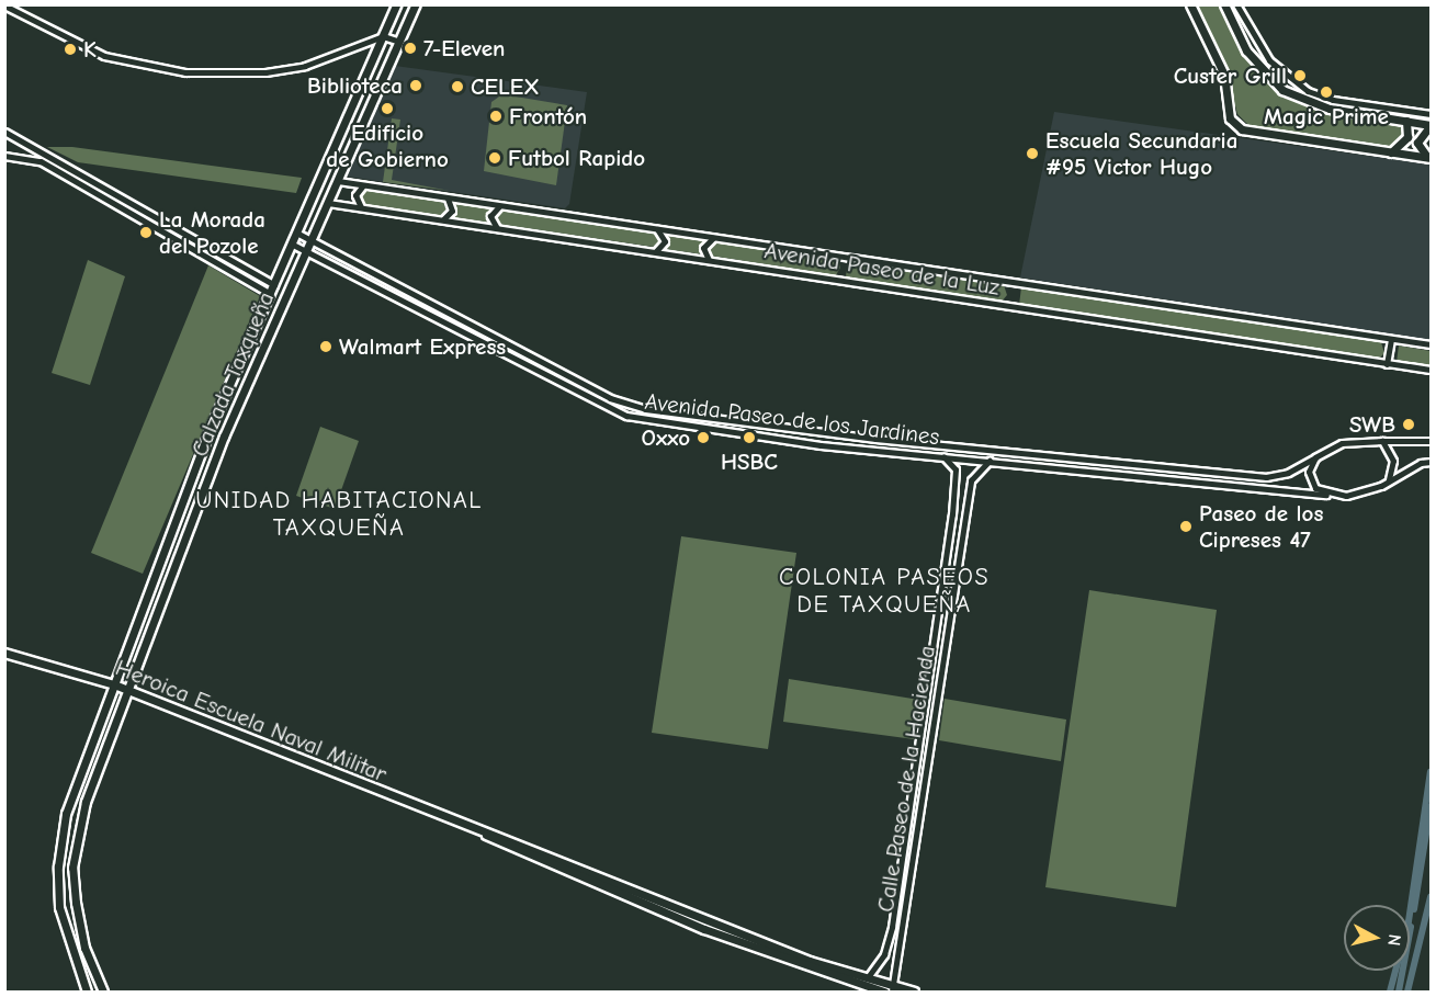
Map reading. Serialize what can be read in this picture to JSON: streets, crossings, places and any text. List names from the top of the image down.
{
  "streets": {
    "main road": ["Calzada Taxqueña", "Heroica Escuela Naval Militar"],
    "street": ["Avenida Paseo de la Luz", "Avenida Paseo de los Jardines", "Calle Paseo de la Hacienda"]
  },
  "crossings": [
    ["Avenida Paseo de la Luz", "Calzada Taxqueña"],
    ["Calzada Taxqueña", "Avenida Paseo de los Jardines"],
    ["Calzada Taxqueña", "Heroica Escuela Naval Militar"],
    ["Heroica Escuela Naval Militar", "Calle Paseo de la Hacienda"]
  ],
  "districts": ["UNIDAD HABITACIONAL TAXQUEÑA", "COLONIA PASEOS DE TAXQUEÑA"],
  "places": [
    "7-Eleven",
    "K",
    "Custer Grill",
    "Biblioteca",
    "CELEX",
    "Magic Prime",
    "Edificio de Gobierno",
    "Frontón",
    "Escuela Secundaria #95 Victor Hugo",
    "Futbol Rapido",
    "La Morada del Pozole",
    "Walmart Express",
    "SWB",
    "Oxxo",
    "HSBC",
    "Paseo de los Cipreses 47"
  ],
  "north": "right"
}
